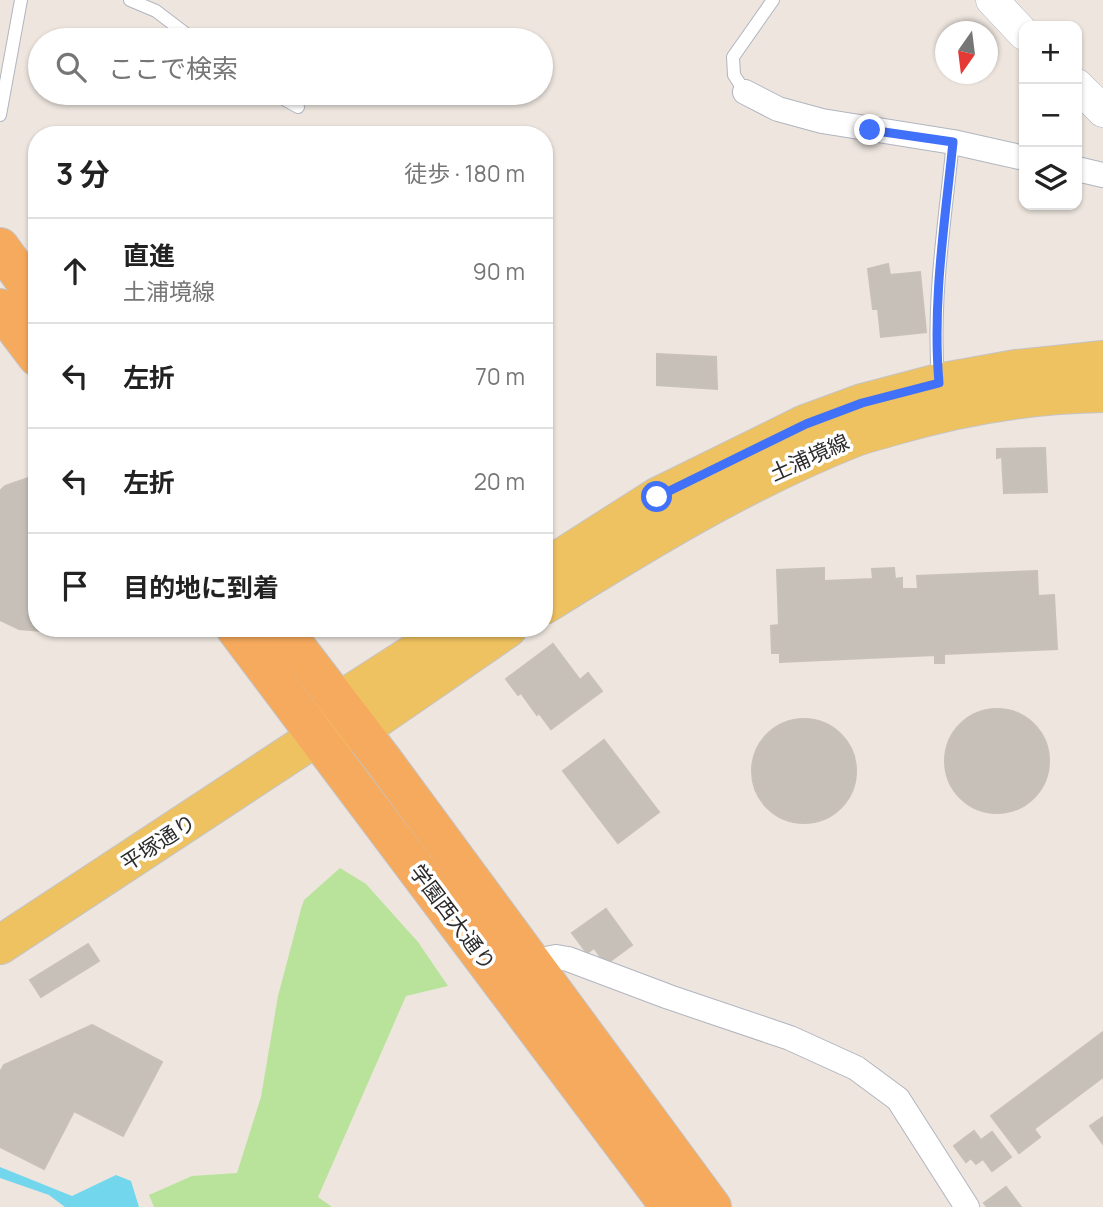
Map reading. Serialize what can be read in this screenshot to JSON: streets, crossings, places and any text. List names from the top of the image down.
{
  "streets": {
    "highway": ["学園西大通り"],
    "main road": ["土浦境線", "平塚通り"]
  },
  "crossings": [
    ["平塚通り", "学園西大通り"]
  ],
  "north": "bottom",
  "page": {
    "map_buttons": ["+", "−"],
    "search": "ここで検索",
    "heading": ["3 分", "徒歩 · 180 m"],
    "list": [
      ["直進", "土浦境線", "90 m"],
      ["左折", "70 m"],
      ["左折", "20 m"],
      "目的地に到着"
    ]
  }
}
